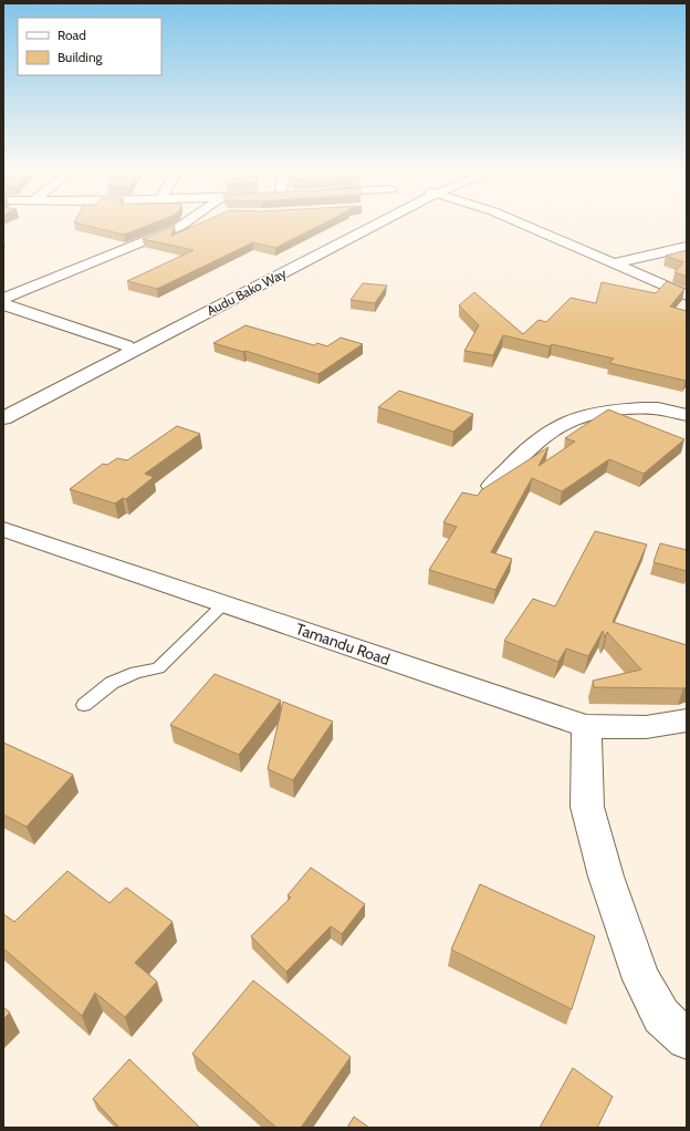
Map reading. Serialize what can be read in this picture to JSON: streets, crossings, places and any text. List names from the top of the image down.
{
  "streets": {
    "street": ["Audu Bako Way", "Tamandu Road"]
  },
  "legend": ["Road", "Building"]
}
